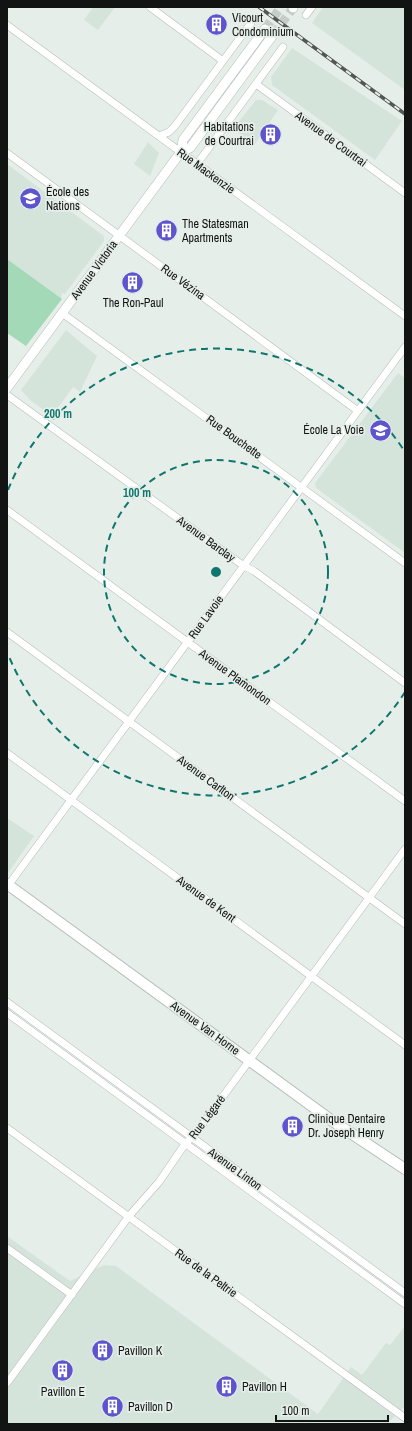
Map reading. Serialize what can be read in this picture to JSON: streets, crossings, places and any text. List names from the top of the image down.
{
  "streets": {
    "main road": ["Avenue Van Horne"],
    "street": [
      "Avenue de Courtrai",
      "Rue Mackenzie",
      "Avenue Victoria",
      "Rue Vézina",
      "Rue Bouchette",
      "Avenue Barclay",
      "Rue Lavoie",
      "Avenue Plamondon",
      "Avenue Carlton",
      "Avenue de Kent",
      "Rue Légaré",
      "Avenue Linton",
      "Rue de la Peltrie"
    ]
  },
  "crossings": [
    ["Rue Mackenzie", "Avenue Victoria"],
    ["Avenue Victoria", "Rue Vézina"],
    ["Avenue Victoria", "Rue Bouchette"],
    ["Rue Vézina", "Rue Lavoie"],
    ["Rue Bouchette", "Rue Lavoie"],
    ["Avenue Barclay", "Rue Lavoie"],
    ["Rue Lavoie", "Avenue Plamondon"],
    ["Rue Lavoie", "Avenue Carlton"],
    ["Rue Lavoie", "Avenue de Kent"],
    ["Rue Lavoie", "Avenue Van Horne"],
    ["Avenue Carlton", "Rue Légaré"],
    ["Avenue de Kent", "Rue Légaré"],
    ["Avenue Van Horne", "Rue Légaré"],
    ["Rue Légaré", "Avenue Linton"],
    ["Rue Légaré", "Rue de la Peltrie"]
  ],
  "places": {
    "building": [
      "Vicourt Condominium",
      "Habitations de Courtrai",
      "The Statesman Apartments",
      "The Ron-Paul",
      "Clinique Dentaire Dr. Joseph Henry",
      "Pavillon K",
      "Pavillon E",
      "Pavillon H",
      "Pavillon D"
    ],
    "school or university": ["École des Nations", "École La Voie"]
  },
  "scale_bar": "100 m",
  "rings": ["200 m", "100 m"]
}
